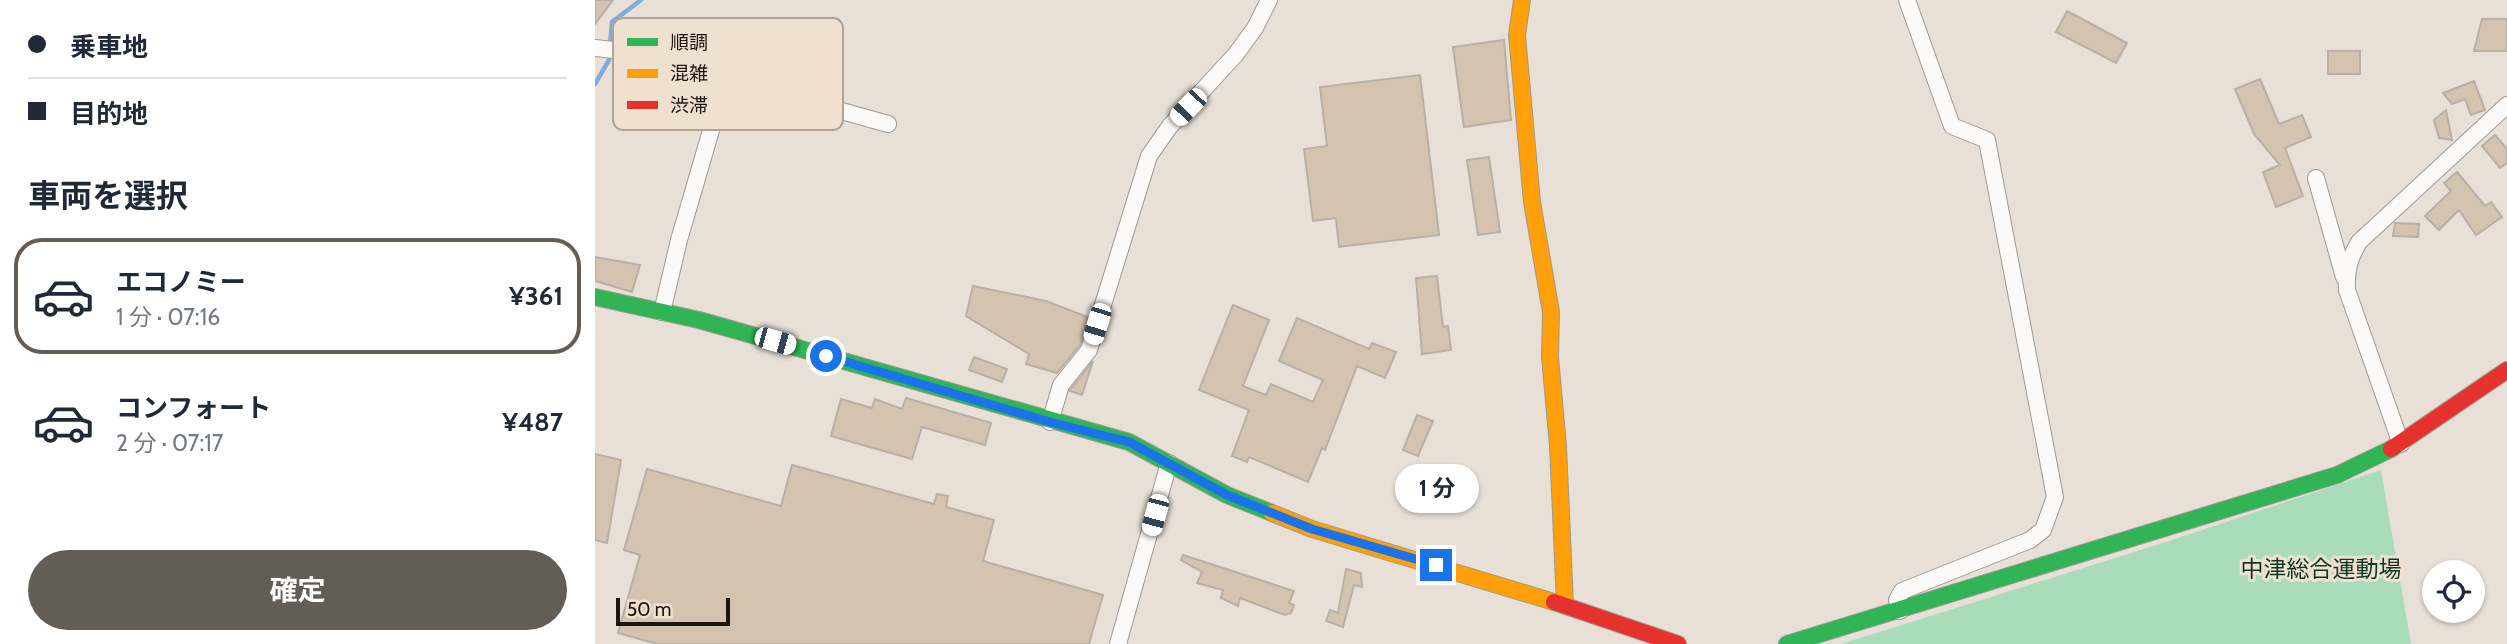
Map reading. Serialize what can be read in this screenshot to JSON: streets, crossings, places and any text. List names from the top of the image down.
{
  "parks": ["中津総合運動場"],
  "legend": ["順調", "混雑", "渋滞"],
  "scale_bar": "50 m",
  "page": {
    "banner": ["乗車地", "目的地"],
    "heading": "車両を選択",
    "list": [
      {
        "name": "エコノミー",
        "note": "1 分 · 07:16",
        "value": "¥361"
      },
      {
        "name": "コンフォート",
        "note": "2 分 · 07:17",
        "value": "¥487"
      }
    ],
    "bubble": "1 分",
    "buttons": "確定",
    "scale": "50 m"
  }
}
